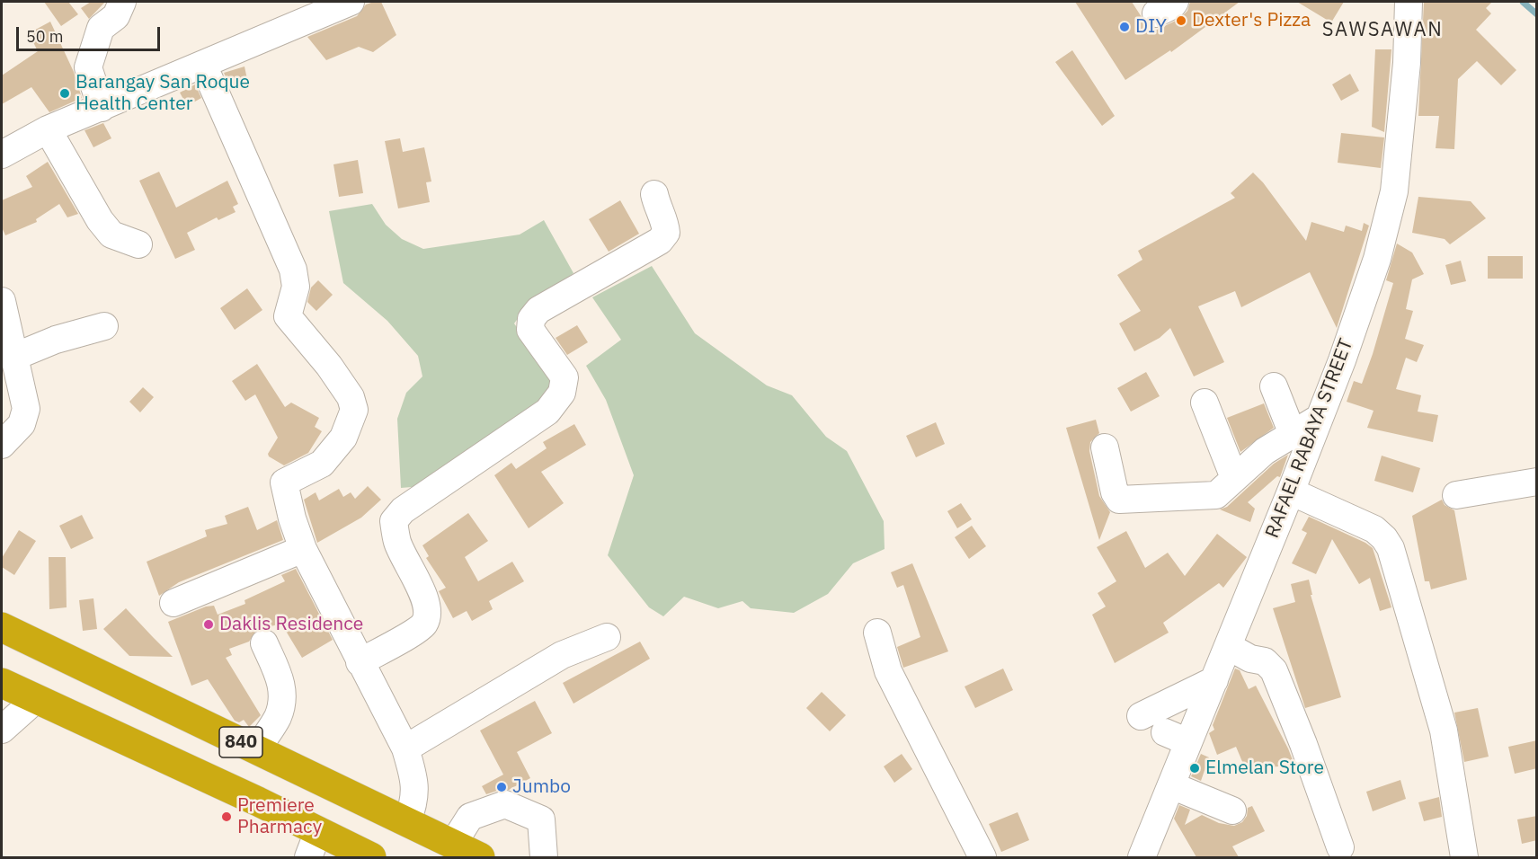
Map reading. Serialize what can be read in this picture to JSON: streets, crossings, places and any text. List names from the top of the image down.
{
  "streets": {
    "highway": ["840"],
    "street": ["RAFAEL RABAYA STREET"]
  },
  "districts": ["SAWSAWAN"],
  "places": [
    "Dexter's Pizza",
    "DIY",
    "Barangay San Roque Health Center",
    "Daklis Residence",
    "Elmelan Store",
    "Jumbo",
    "Premiere Pharmacy"
  ],
  "scale_bar": "50 m"
}
